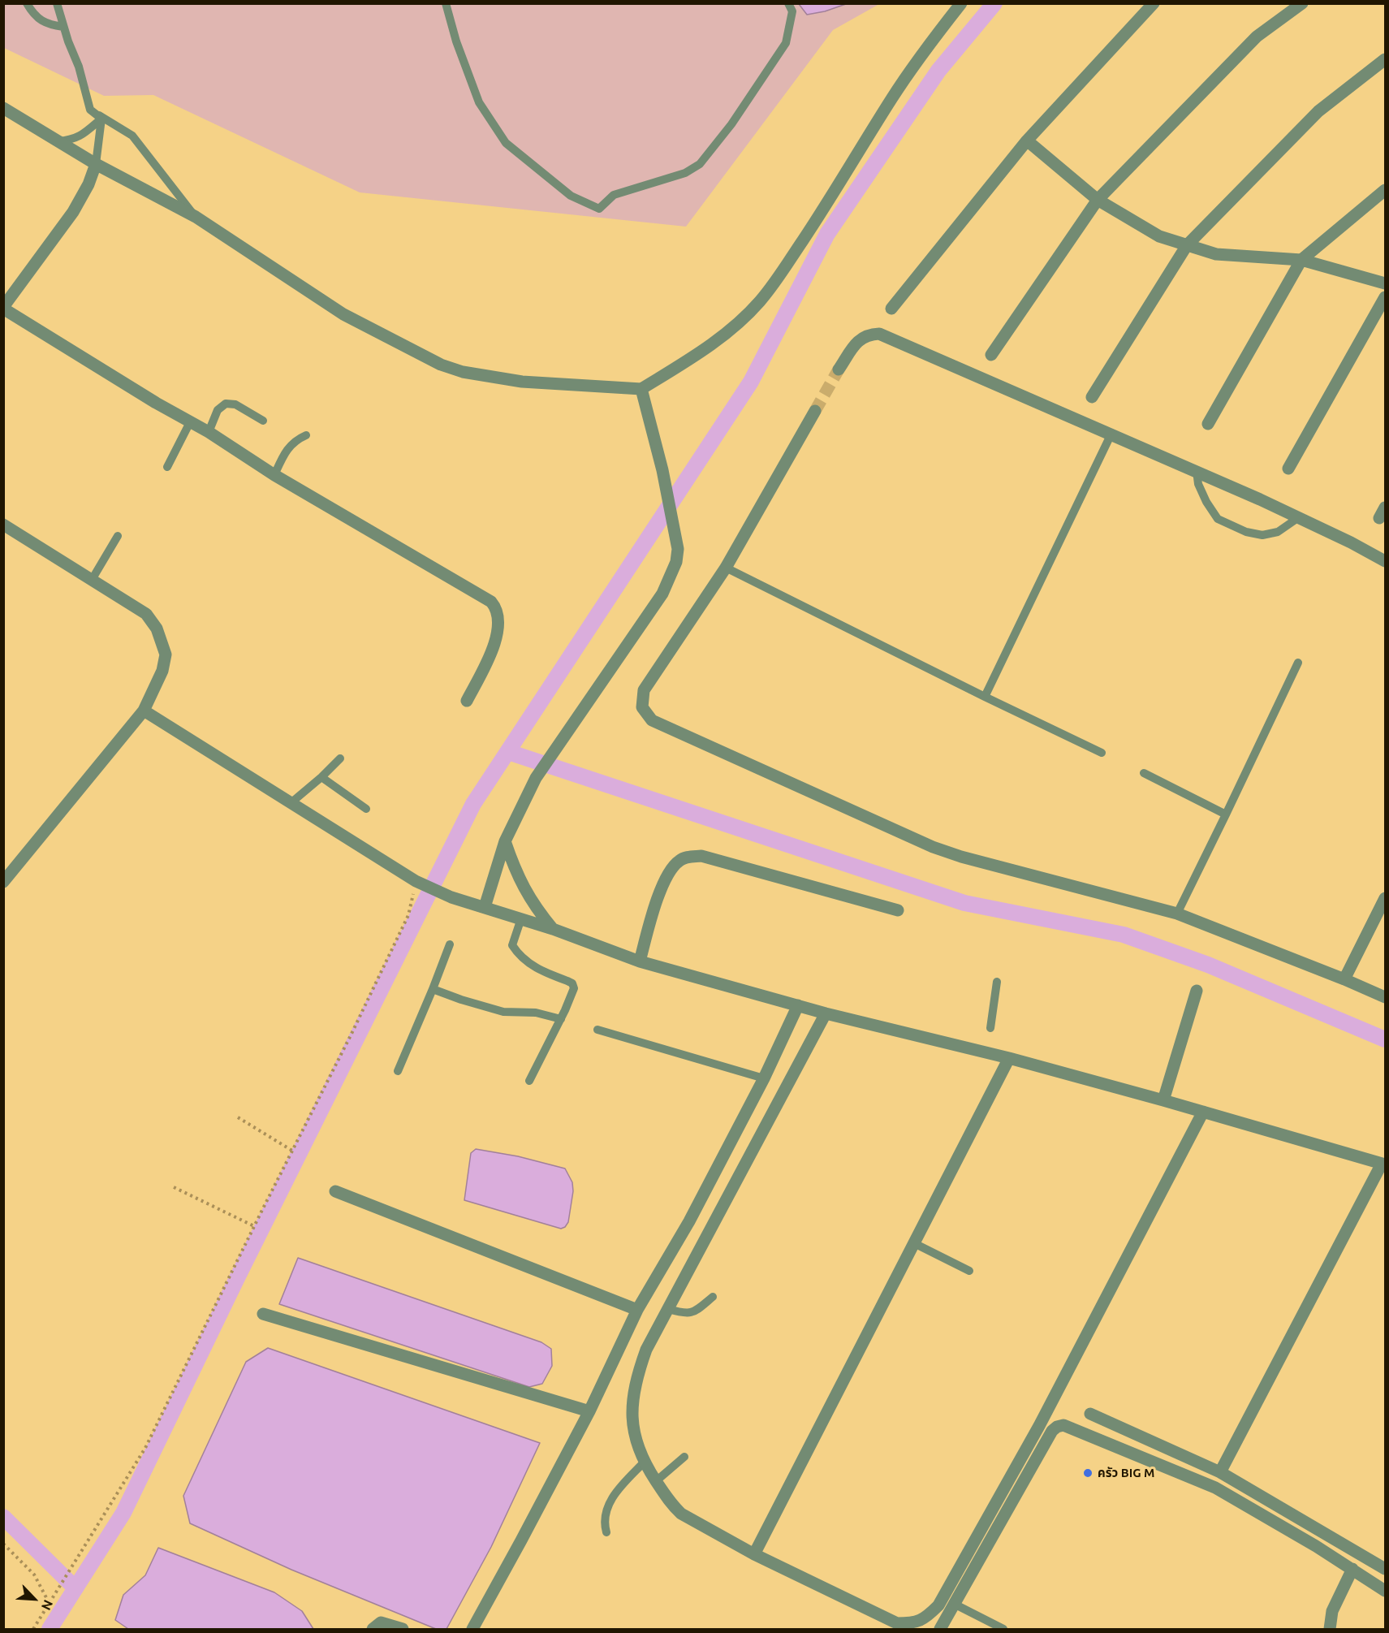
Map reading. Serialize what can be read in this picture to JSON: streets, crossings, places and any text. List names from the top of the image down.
{
  "places": ["ครัว BIG M"],
  "north": "bottom right"
}
